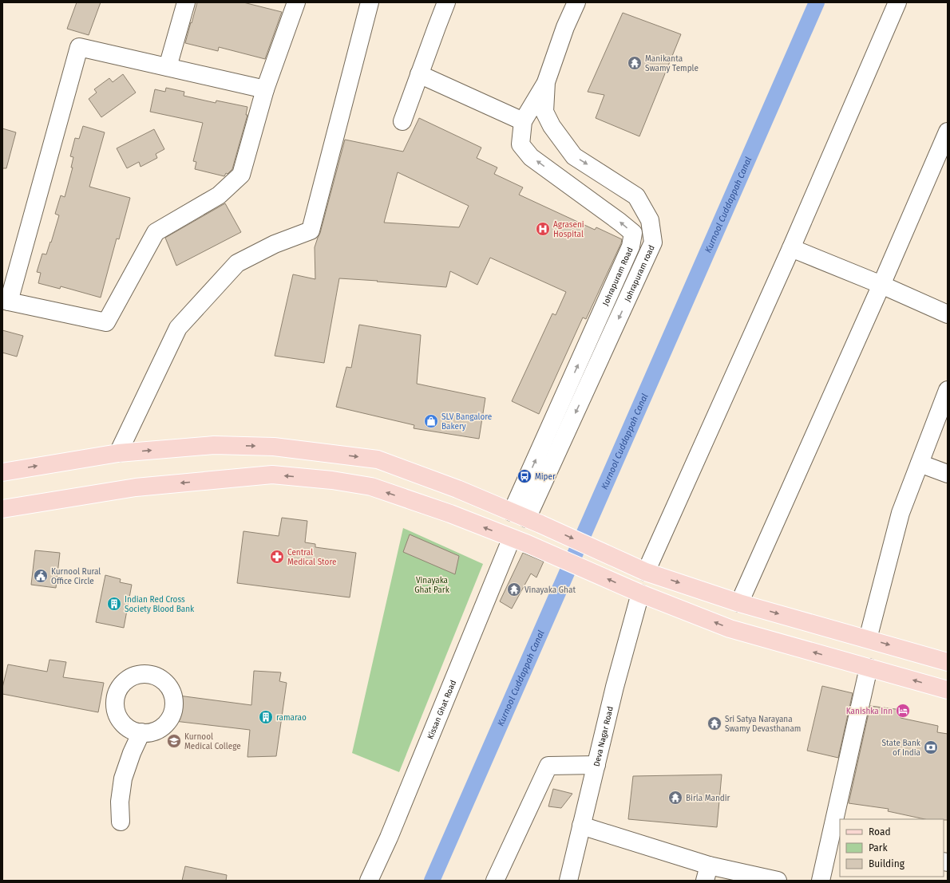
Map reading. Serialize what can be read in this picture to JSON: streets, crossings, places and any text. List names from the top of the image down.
{
  "streets": {
    "street": [
      "Johrapuram road",
      "Johrapuram Road",
      "Kissan Ghat Road",
      "Deva Nagar Road"
    ]
  },
  "crossings": [
    ["Johrapuram road", "Johrapuram Road"]
  ],
  "water": ["Kurnool Cuddappah Canal"],
  "parks": ["Vinayaka Ghat Park"],
  "places": {
    "temple": [
      "Manikanta Swamy Temple",
      "Vinayaka Ghat",
      "Sri Satya Narayana Swamy Devasthanam",
      "Birla Mandir"
    ],
    "hospital": ["Agraseni Hospital"],
    "shop": ["SLV Bangalore Bakery"],
    "bus stop": ["Miper"],
    "pharmacy": ["Central Medical Store"],
    "public building": ["Kurnool Rural Office Circle"],
    "building": ["Indian Red Cross Society Blood Bank", "ramarao"],
    "hotel": ["Kanishka Inn"],
    "school or university": ["Kurnool Medical College"],
    "bank": ["State Bank of India"]
  },
  "legend": ["Road", "Park", "Building"]
}
